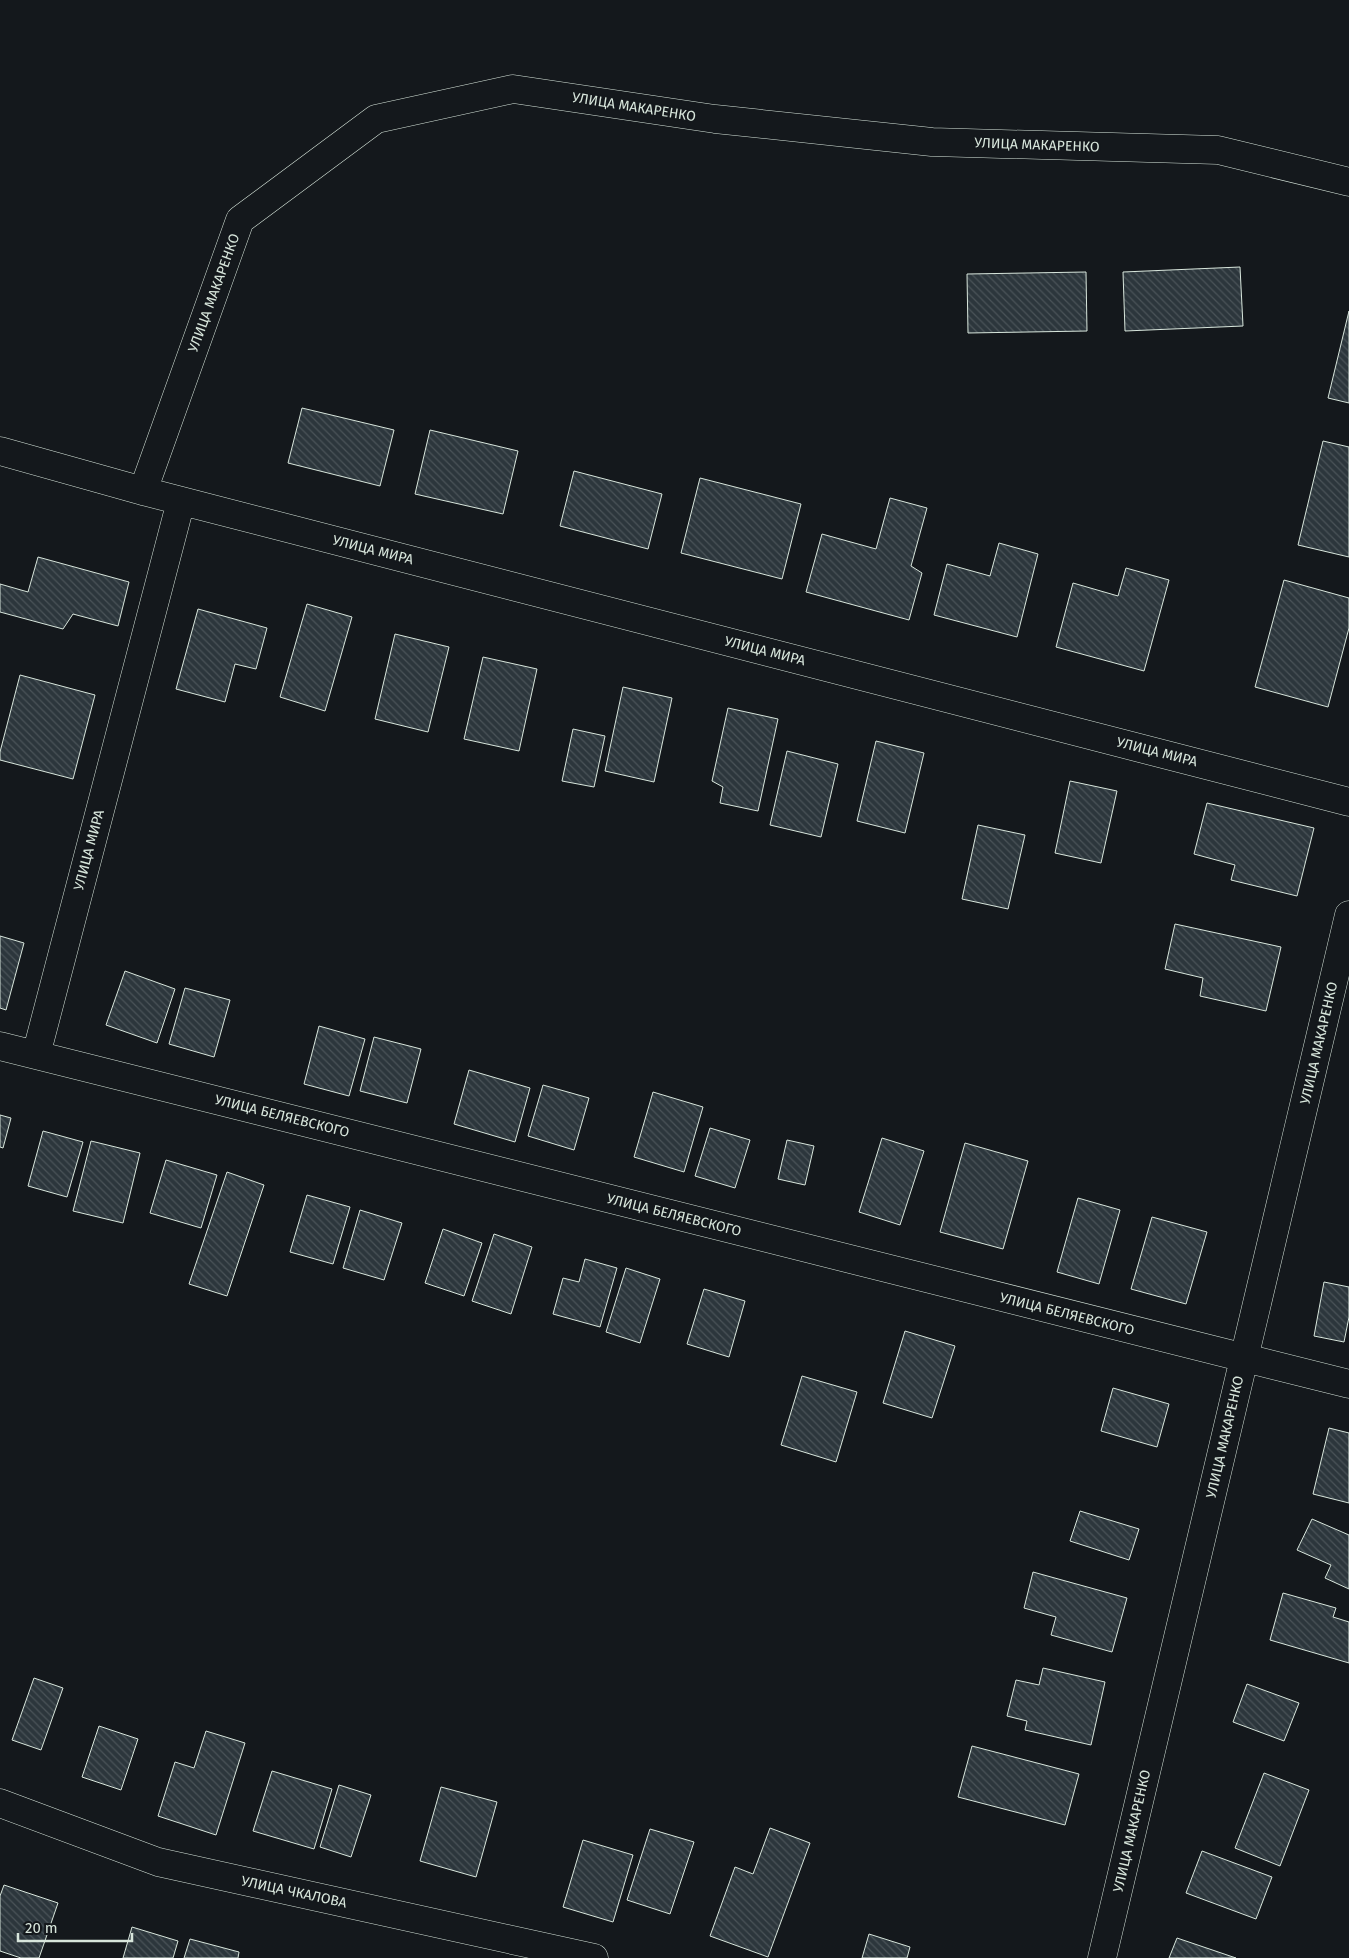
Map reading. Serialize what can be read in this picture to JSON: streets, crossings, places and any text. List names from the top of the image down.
{
  "streets": {
    "street": [
      "УЛИЦА МАКАРЕНКО",
      "УЛИЦА МИРА",
      "УЛИЦА БЕЛЯЕВСКОГО",
      "УЛИЦА ЧКАЛОВА"
    ]
  },
  "crossings": [
    ["УЛИЦА МАКАРЕНКО", "УЛИЦА МИРА"],
    ["УЛИЦА МАКАРЕНКО", "УЛИЦА БЕЛЯЕВСКОГО"],
    ["УЛИЦА МИРА", "УЛИЦА БЕЛЯЕВСКОГО"]
  ],
  "scale_bar": "20 m"
}
